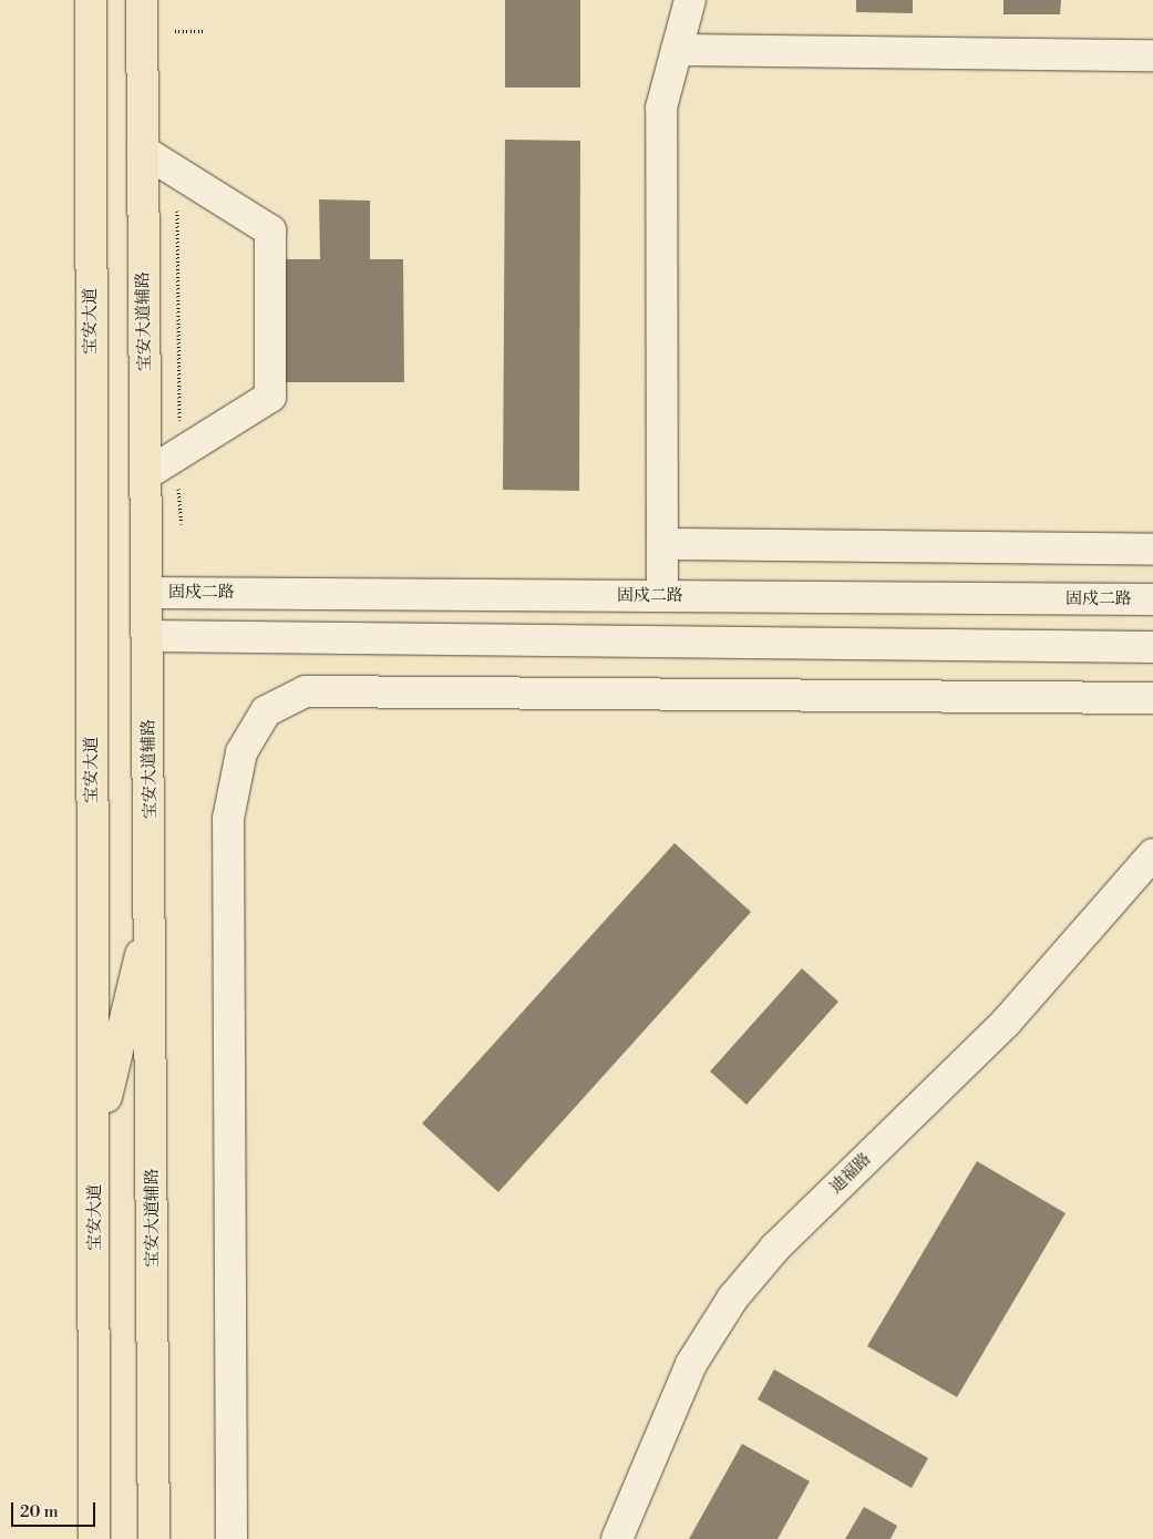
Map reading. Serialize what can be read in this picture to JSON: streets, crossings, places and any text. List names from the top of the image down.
{
  "streets": {
    "main road": ["宝安大道", "宝安大道辅路"],
    "street": ["固戍二路", "迪福路"]
  },
  "crossings": [
    ["宝安大道辅路", "固戍二路"]
  ],
  "scale_bar": "20 m"
}
